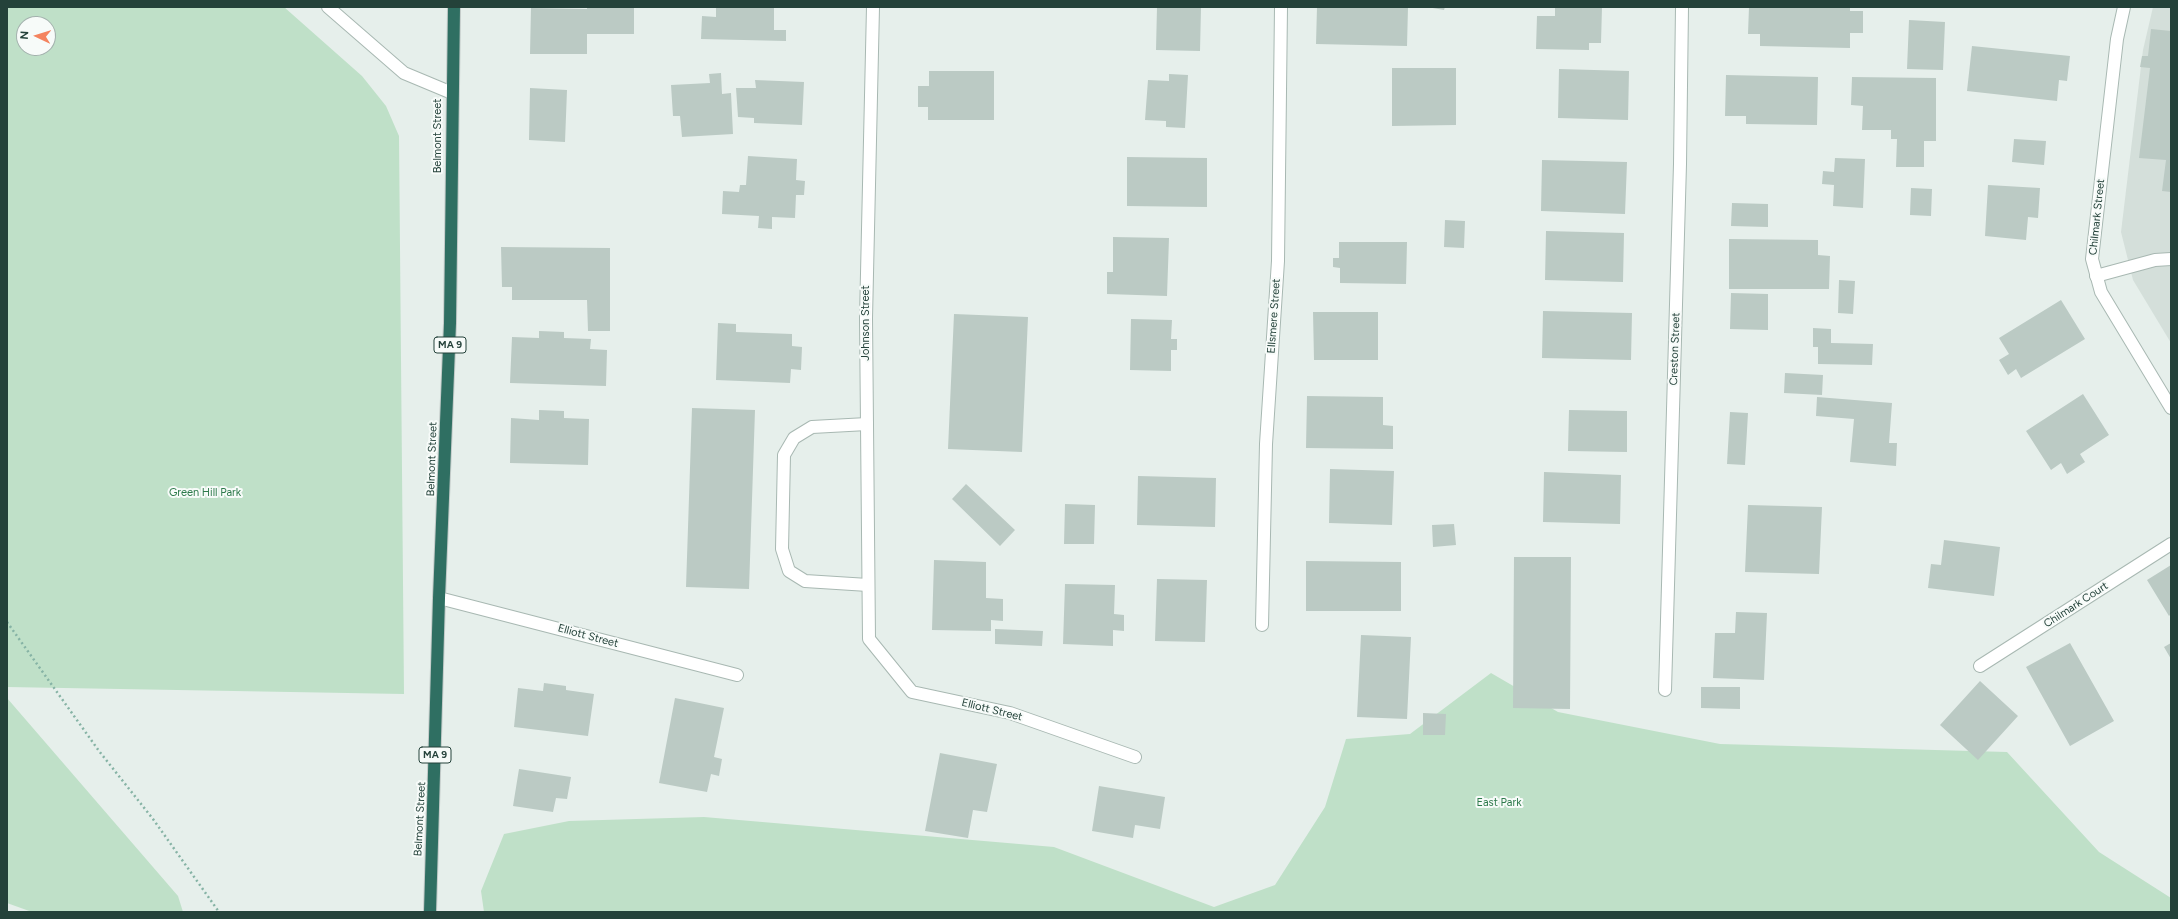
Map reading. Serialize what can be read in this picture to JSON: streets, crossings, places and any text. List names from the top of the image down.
{
  "streets": {
    "highway": ["Belmont Street", "MA 9"],
    "street": [
      "Chilmark Street",
      "Ellsmere Street",
      "Johnson Street",
      "Creston Street",
      "Chilmark Court",
      "Elliott Street"
    ]
  },
  "crossings": [
    ["Belmont Street", "Elliott Street"],
    ["Johnson Street", "Elliott Street"]
  ],
  "parks": ["Green Hill Park", "East Park"],
  "north": "left"
}
